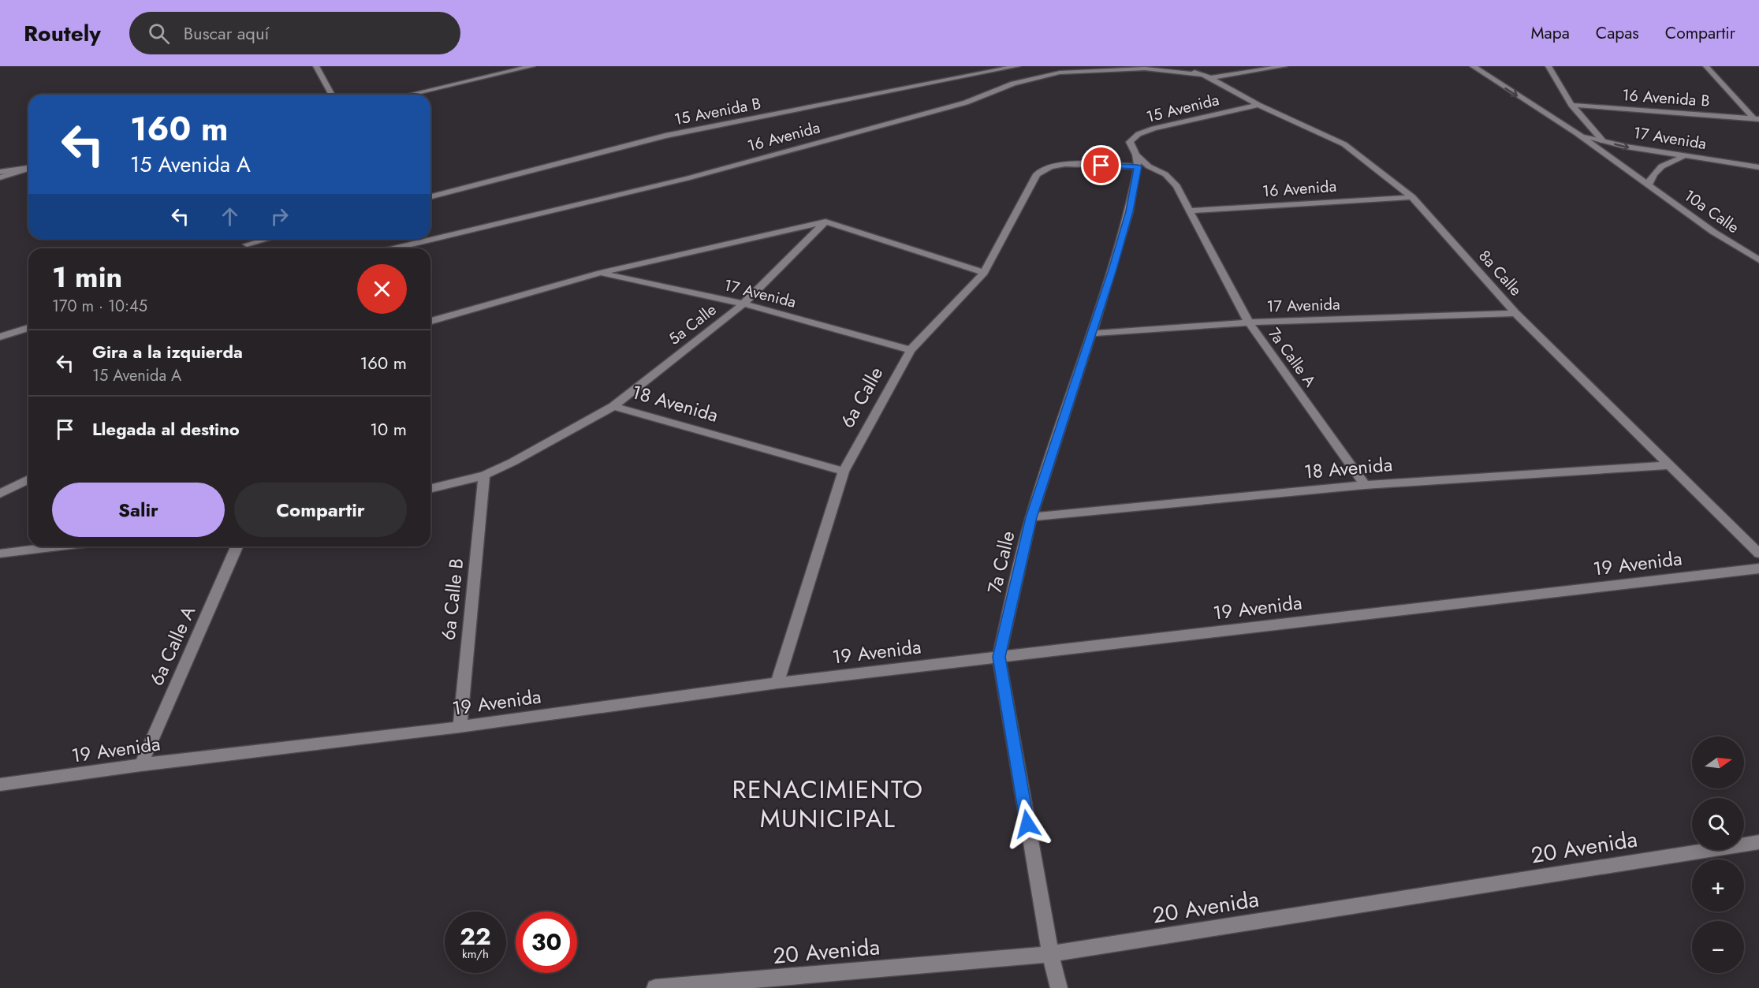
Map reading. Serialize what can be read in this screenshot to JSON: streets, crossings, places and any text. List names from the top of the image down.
{
  "streets": {
    "street": [
      "16 Avenida B",
      "15 Avenida",
      "15 Avenida B",
      "16 Avenida",
      "17 Avenida",
      "10a Calle",
      "8a Calle",
      "5a Calle",
      "7a Calle A",
      "6a Calle",
      "18 Avenida",
      "7a Calle",
      "19 Avenida",
      "6a Calle B",
      "6a Calle A",
      "20 Avenida"
    ]
  },
  "crossings": [
    ["15 Avenida", "8a Calle"],
    ["15 Avenida", "7a Calle A"],
    ["15 Avenida", "6a Calle"],
    ["15 Avenida", "7a Calle"],
    ["16 Avenida", "8a Calle"],
    ["16 Avenida", "7a Calle A"],
    ["17 Avenida", "10a Calle"],
    ["17 Avenida", "8a Calle"],
    ["17 Avenida", "5a Calle"],
    ["17 Avenida", "7a Calle A"],
    ["17 Avenida", "6a Calle"],
    ["17 Avenida", "7a Calle"],
    ["8a Calle", "18 Avenida"],
    ["5a Calle", "18 Avenida"],
    ["7a Calle A", "6a Calle"],
    ["7a Calle A", "18 Avenida"],
    ["7a Calle A", "7a Calle"],
    ["6a Calle", "18 Avenida"],
    ["6a Calle", "7a Calle"],
    ["6a Calle", "19 Avenida"],
    ["18 Avenida", "7a Calle"],
    ["18 Avenida", "6a Calle B"],
    ["7a Calle", "19 Avenida"],
    ["7a Calle", "20 Avenida"],
    ["19 Avenida", "6a Calle B"],
    ["19 Avenida", "6a Calle A"]
  ],
  "districts": ["RENACIMIENTO MUNICIPAL"],
  "north": "right",
  "page": {
    "header": "Routely",
    "search": "Buscar aquí",
    "nav": ["Mapa", "Capas", "Compartir"],
    "turn": ["160 m", "15 Avenida A"],
    "heading": ["1 min", "170 m · 10:45"],
    "list": [
      {
        "name": "Gira a la izquierda",
        "note": "15 Avenida A",
        "value": "160 m"
      },
      {
        "name": "Llegada al destino",
        "value": "10 m"
      }
    ],
    "buttons": ["Salir", "Compartir"],
    "map_buttons": ["+", "−"],
    "speed": "22 km/h",
    "limit": "30"
  }
}
